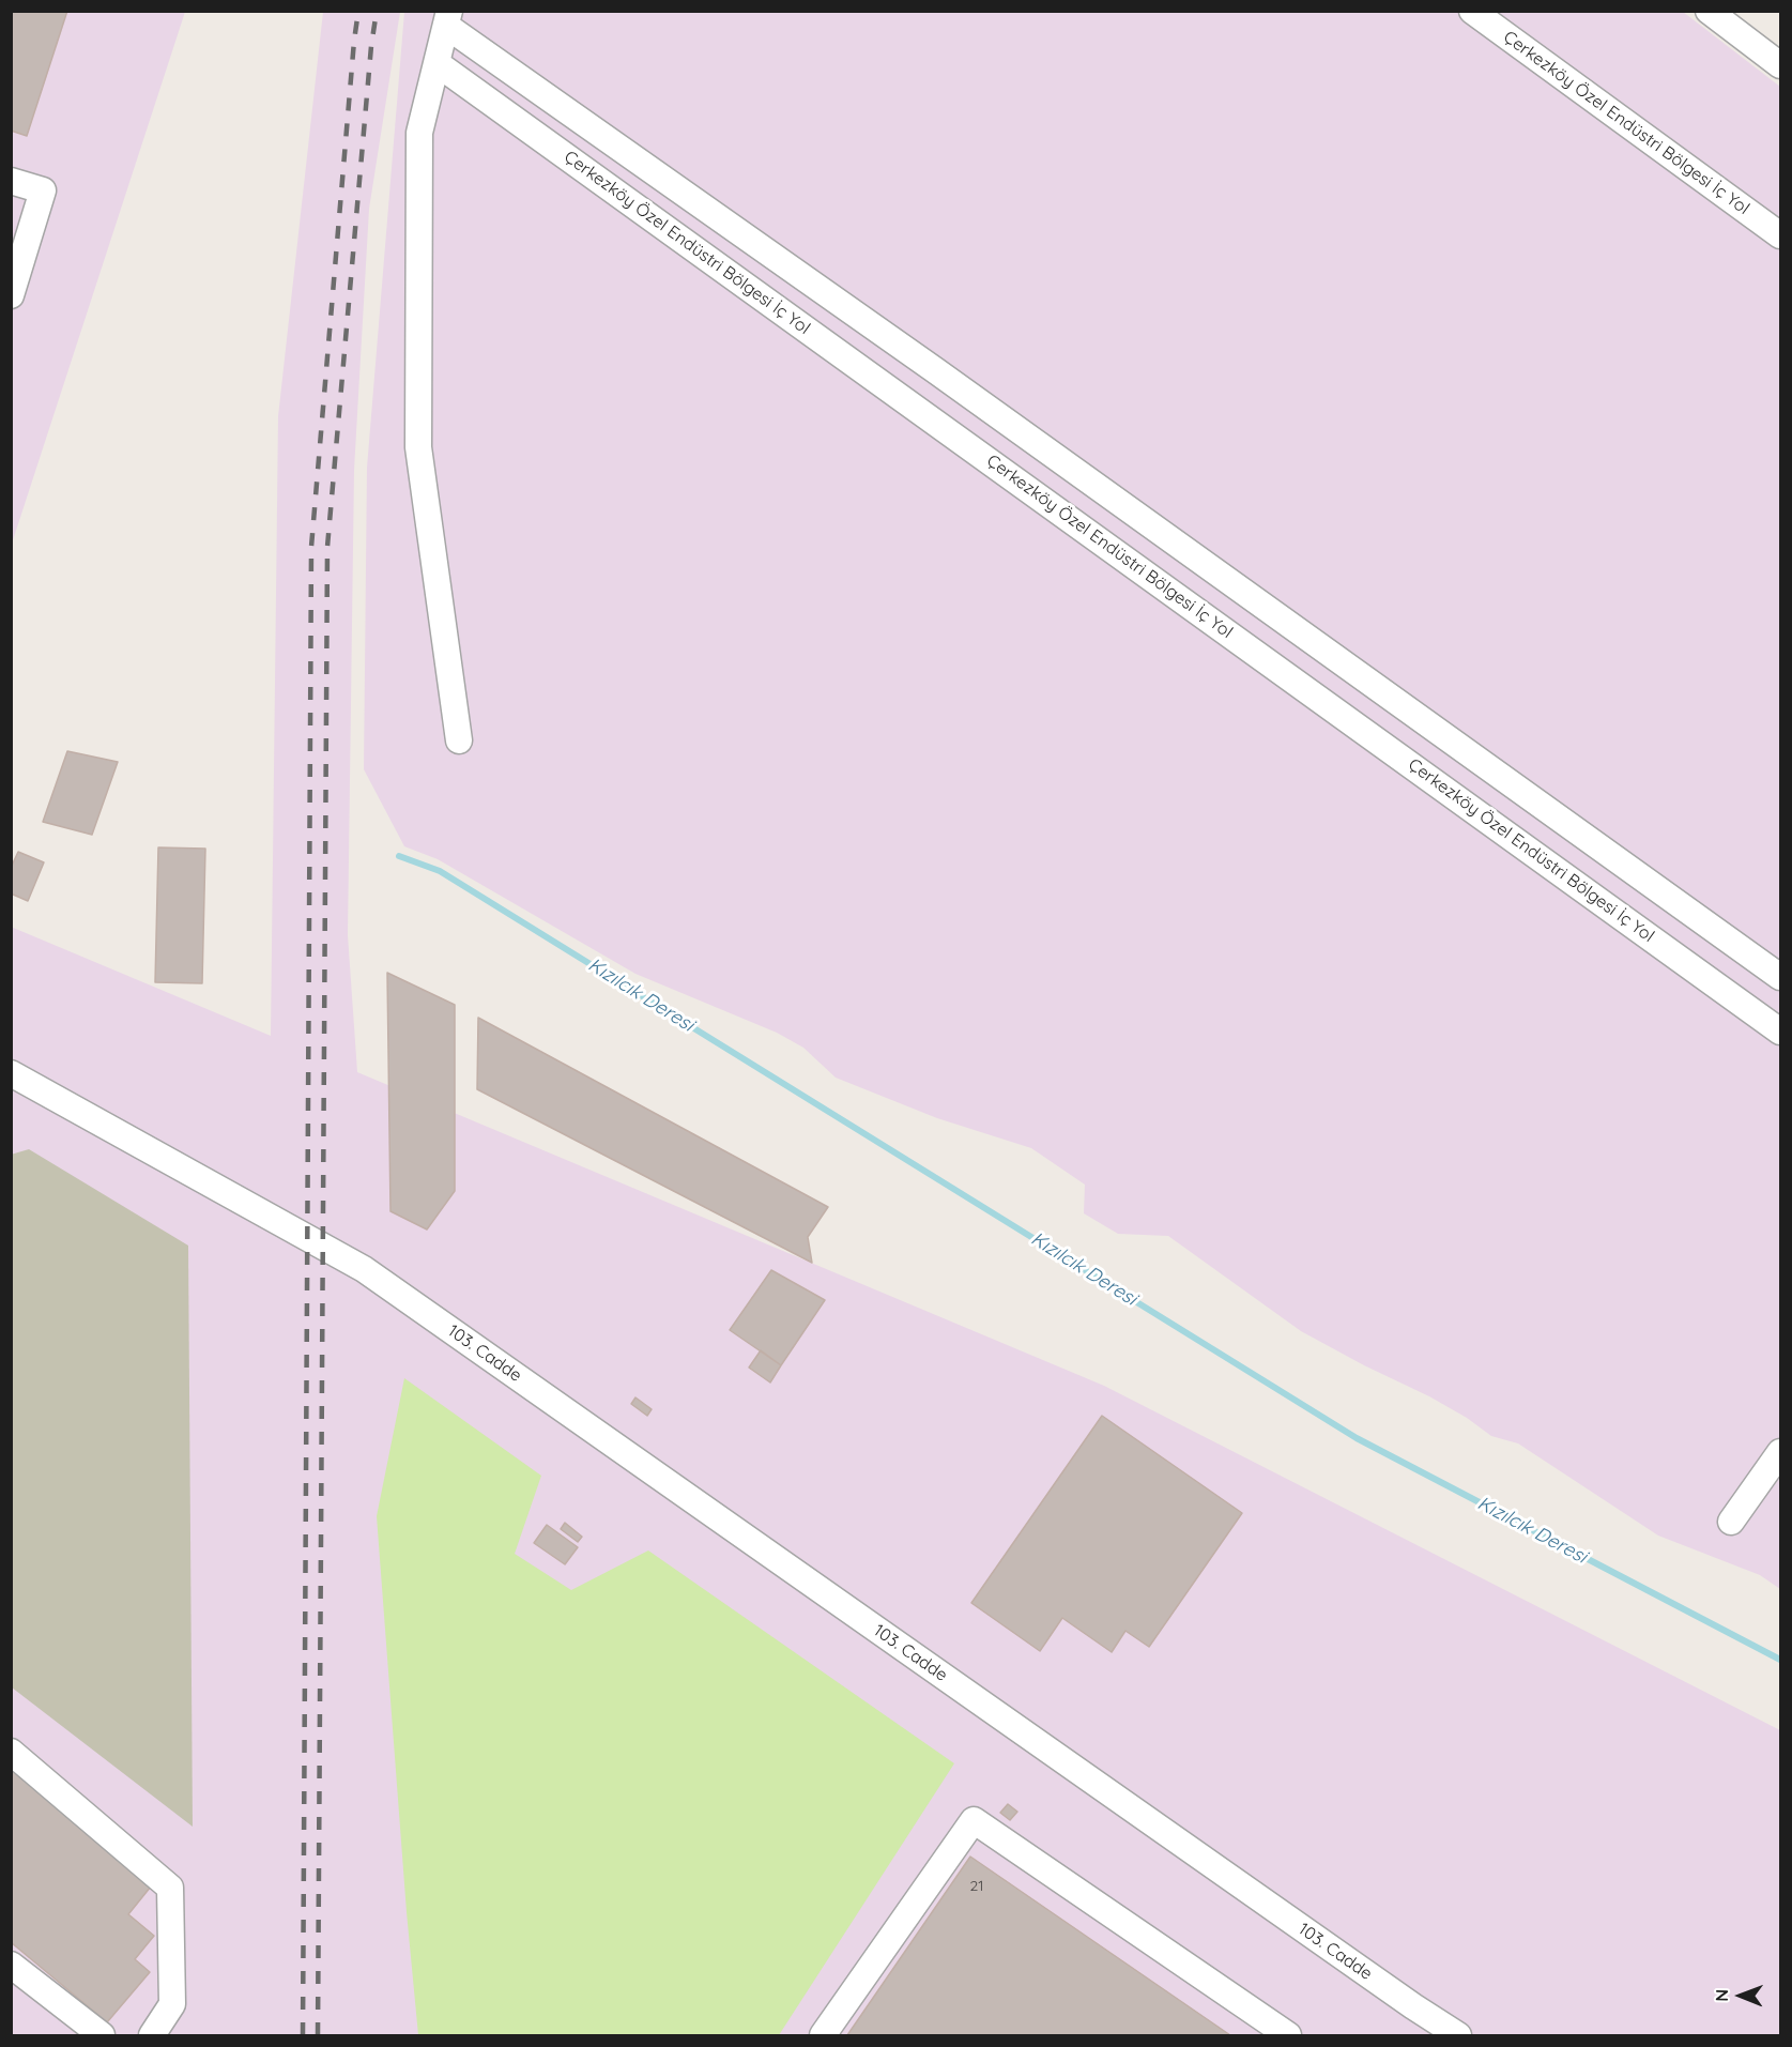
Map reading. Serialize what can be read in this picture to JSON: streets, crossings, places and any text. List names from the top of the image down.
{
  "streets": {
    "street": ["Çerkezköy Özel Endüstri Bölgesi İç Yol", "103. Cadde"]
  },
  "water": ["Kızılcık Deresi"],
  "house_numbers": ["21"],
  "north": "left"
}
